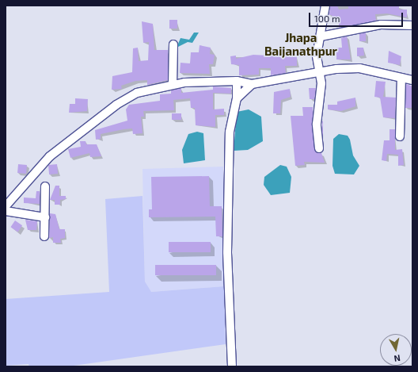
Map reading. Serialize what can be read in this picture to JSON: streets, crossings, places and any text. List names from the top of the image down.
{
  "districts": ["Jhapa Baijanathpur"],
  "scale_bar": "100 m",
  "north": "bottom"
}
